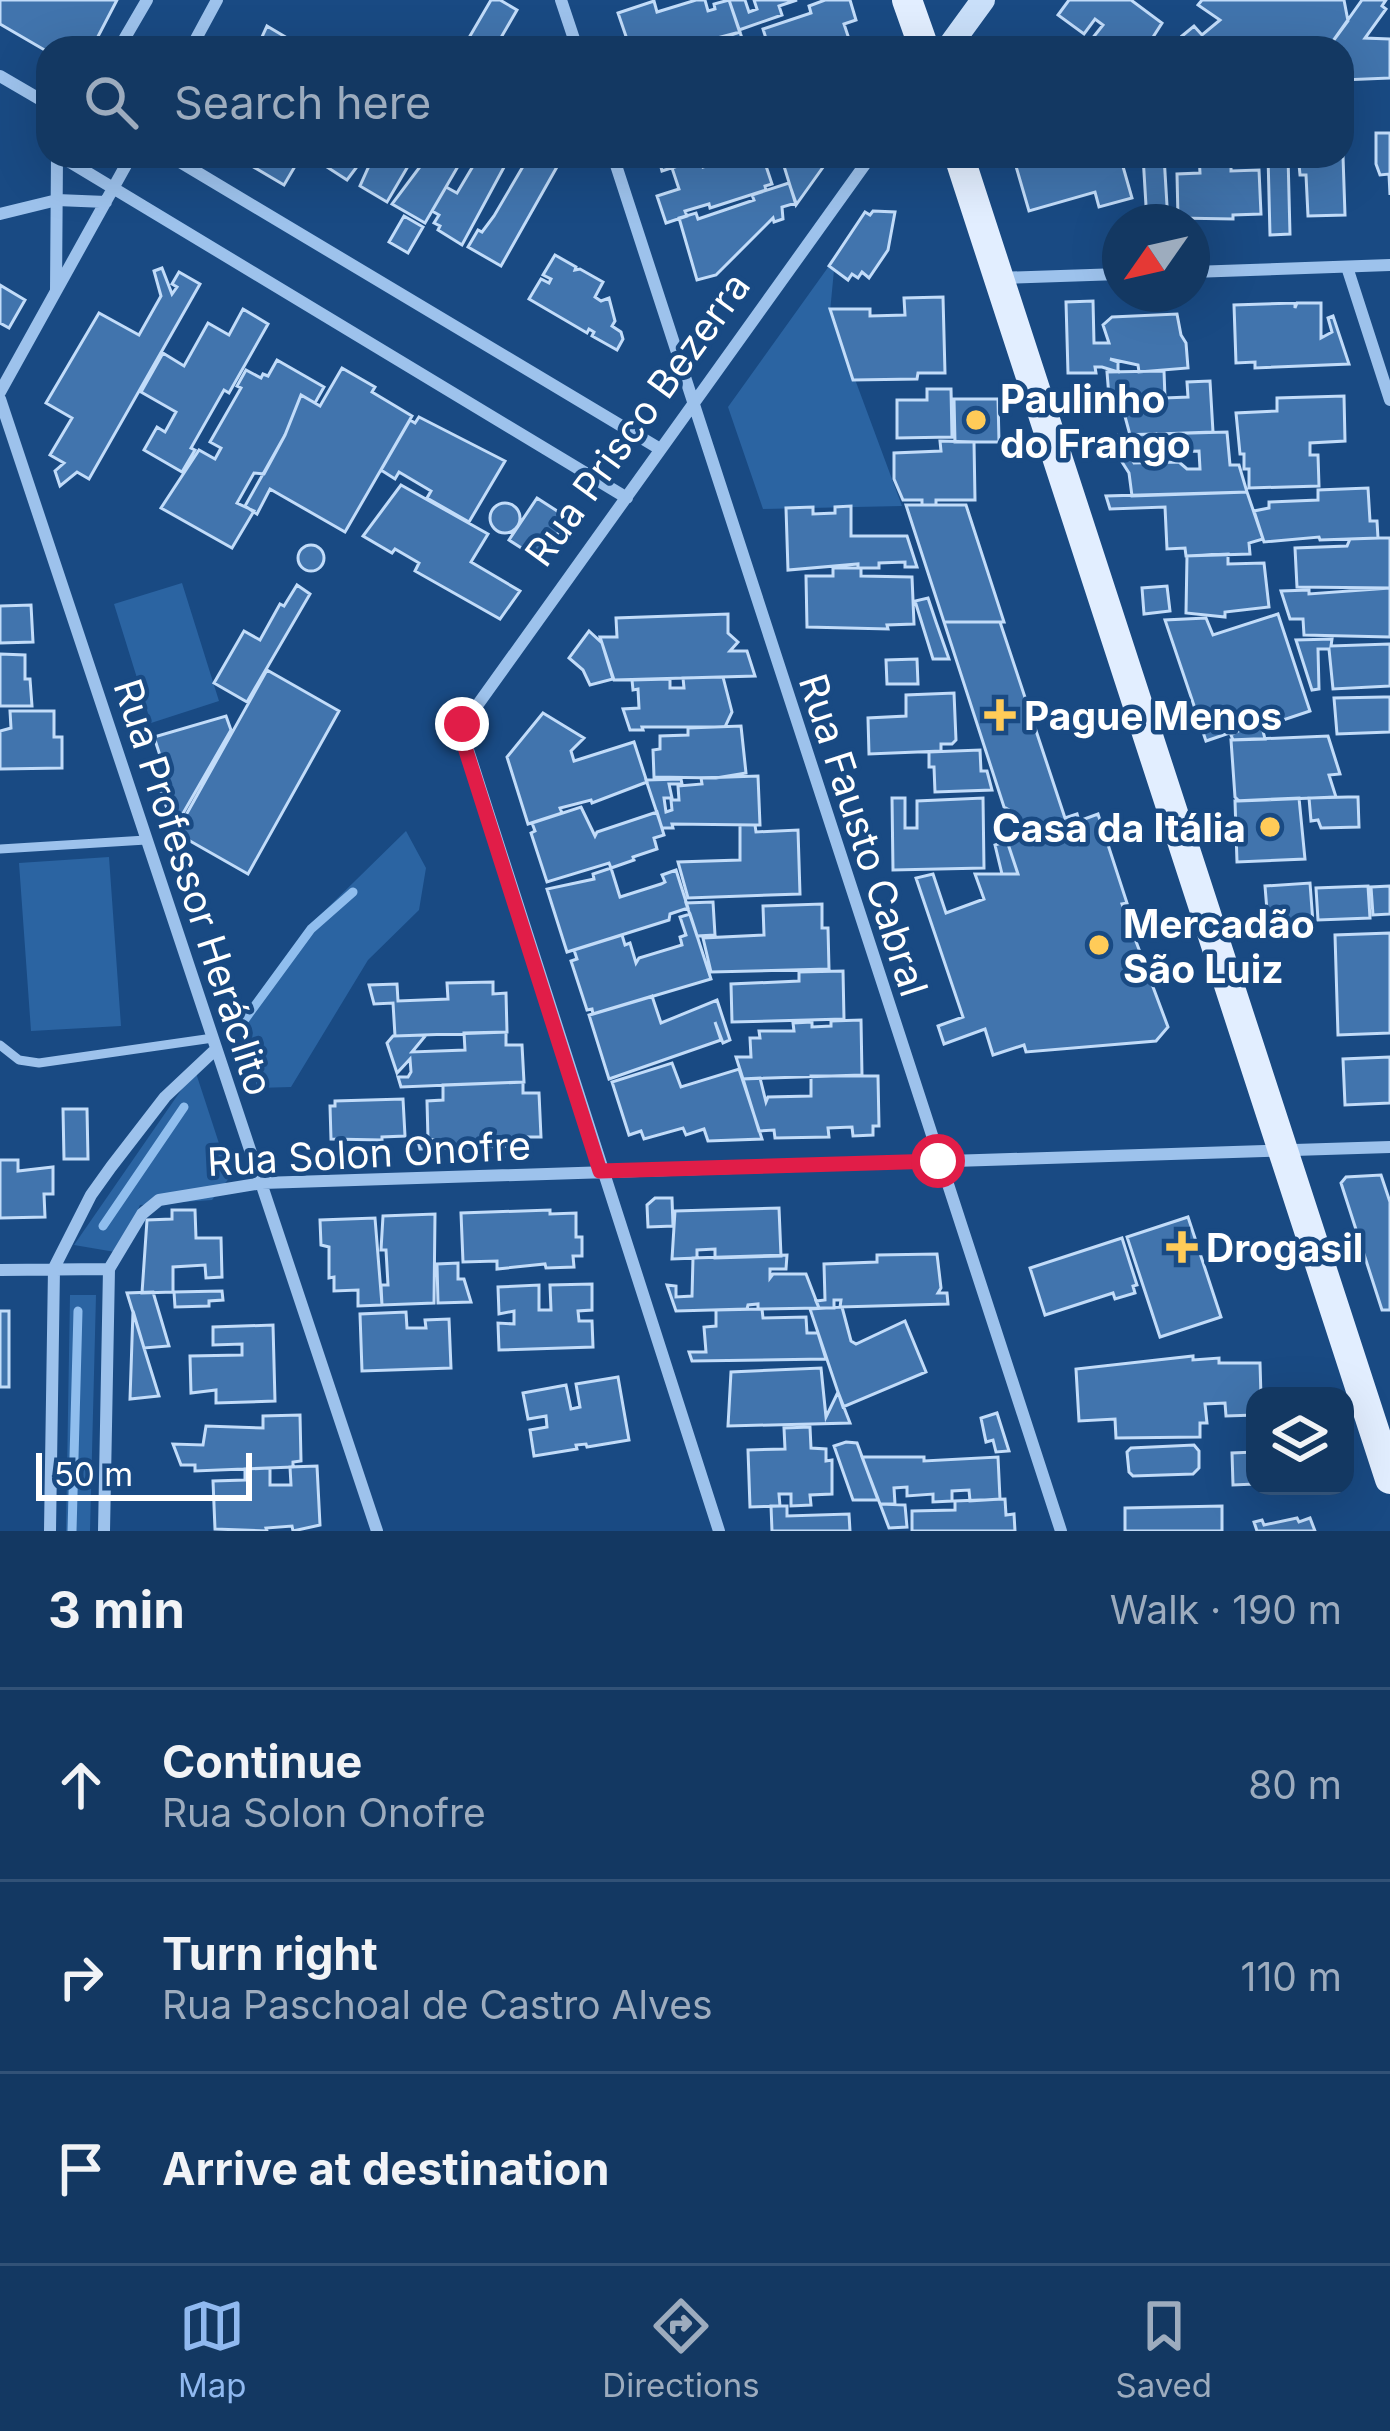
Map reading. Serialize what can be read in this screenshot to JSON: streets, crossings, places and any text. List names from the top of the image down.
{
  "streets": {
    "street": [
      "Rua Prisco Bezerra",
      "Rua Fausto Cabral",
      "Rua Professor Heráclito",
      "Rua Solon Onofre"
    ]
  },
  "crossings": [
    ["Rua Prisco Bezerra", "Rua Fausto Cabral"],
    ["Rua Prisco Bezerra", "Rua Solon Onofre"],
    ["Rua Fausto Cabral", "Rua Solon Onofre"],
    ["Rua Professor Heráclito", "Rua Solon Onofre"]
  ],
  "places": {
    "other": ["Paulinho do Frango", "Casa da Itália", "Mercadão São Luiz"],
    "health": ["Pague Menos", "Drogasil"]
  },
  "scale_bar": "50 m",
  "north": "bottom left",
  "page": {
    "search": "Search here",
    "scale": "50 m",
    "heading": ["3 min", "Walk · 190 m"],
    "list": [
      ["Continue", "Rua Solon Onofre", "80 m"],
      ["Turn right", "Rua Paschoal de Castro Alves", "110 m"],
      "Arrive at destination"
    ],
    "nav": ["Map", "Directions", "Saved"]
  }
}
